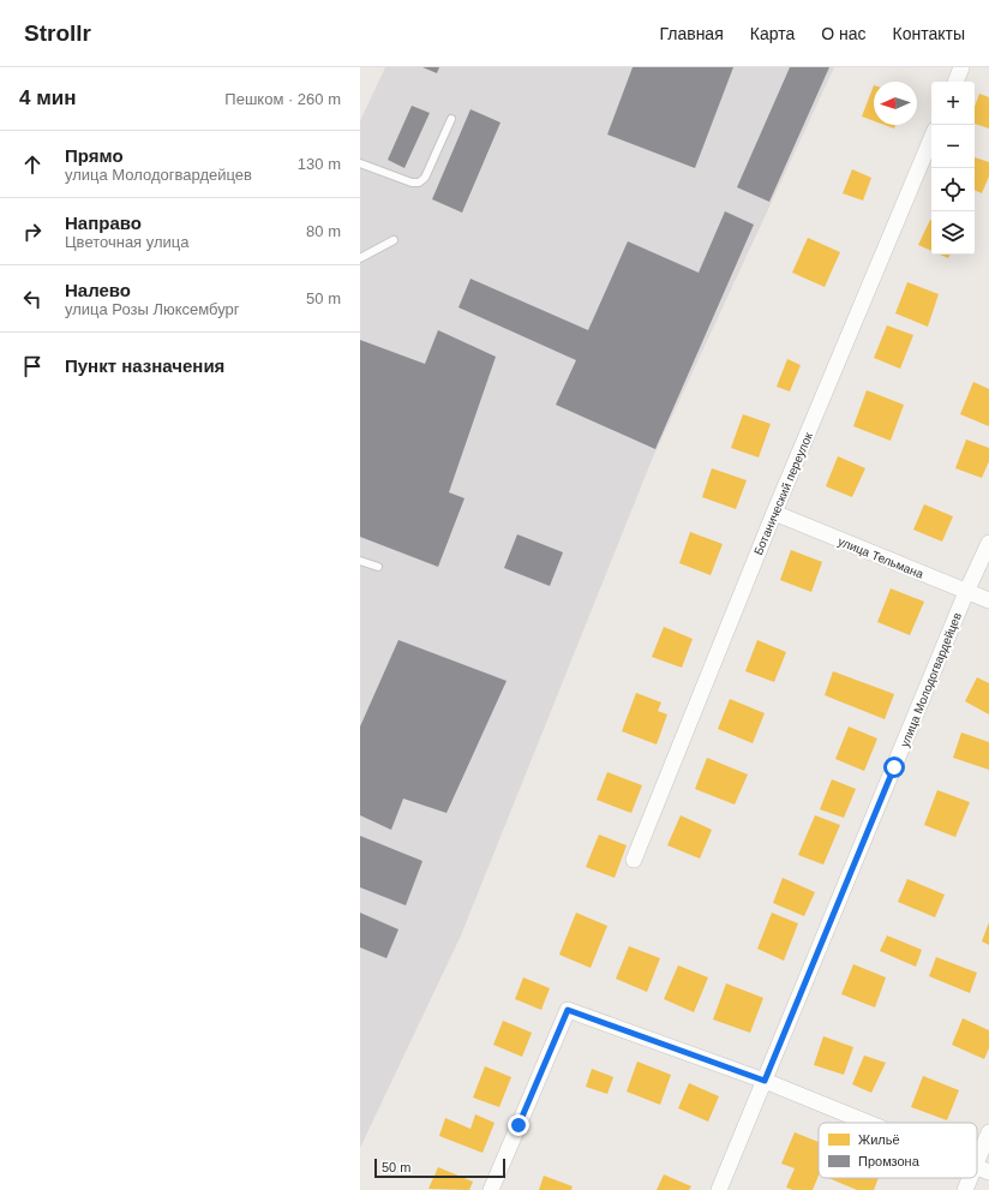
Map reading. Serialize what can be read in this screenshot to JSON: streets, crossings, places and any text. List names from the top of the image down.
{
  "streets": {
    "street": ["Ботанический переулок", "улица Тельмана", "улица Молодогвардейцев"]
  },
  "crossings": [
    ["Ботанический переулок", "улица Тельмана"],
    ["улица Тельмана", "улица Молодогвардейцев"]
  ],
  "legend": ["Жильё", "Промзона"],
  "scale_bar": "50 m",
  "north": "left",
  "page": {
    "header": "Strollr",
    "nav": [
      "Главная",
      "Карта",
      "О нас",
      "Контакты"
    ],
    "heading": ["4 мин", "Пешком · 260 m"],
    "map_buttons": ["+", "−"],
    "list": [
      ["Прямо", "улица Молодогвардейцев", "130 m"],
      ["Направо", "Цветочная улица", "80 m"],
      ["Налево", "улица Розы Люксембург", "50 m"],
      "Пункт назначения"
    ],
    "scale": "50 m"
  }
}
